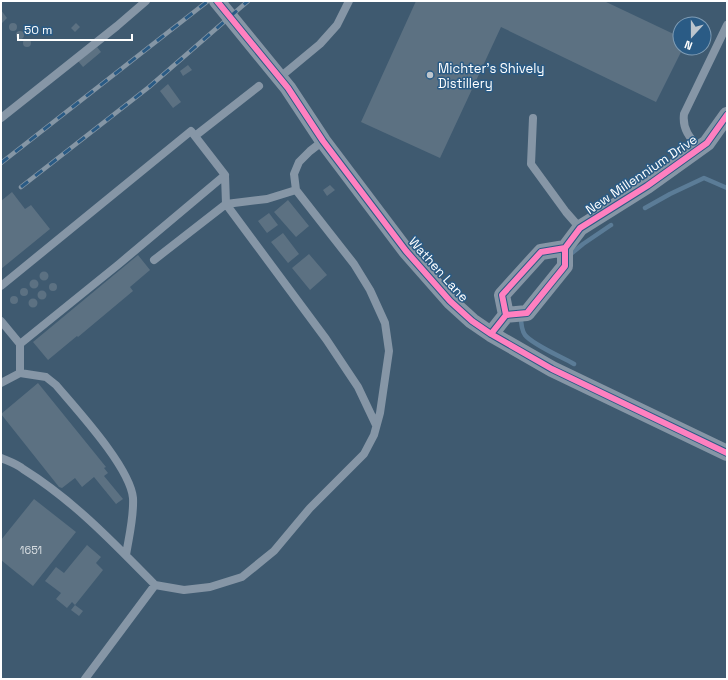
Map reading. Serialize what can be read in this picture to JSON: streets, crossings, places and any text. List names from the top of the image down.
{
  "streets": {
    "street": ["New Millennium Drive", "Wathen Lane"]
  },
  "places": ["Michter's Shively Distillery"],
  "house_numbers": ["1651"],
  "scale_bar": "50 m",
  "north": "bottom"
}
